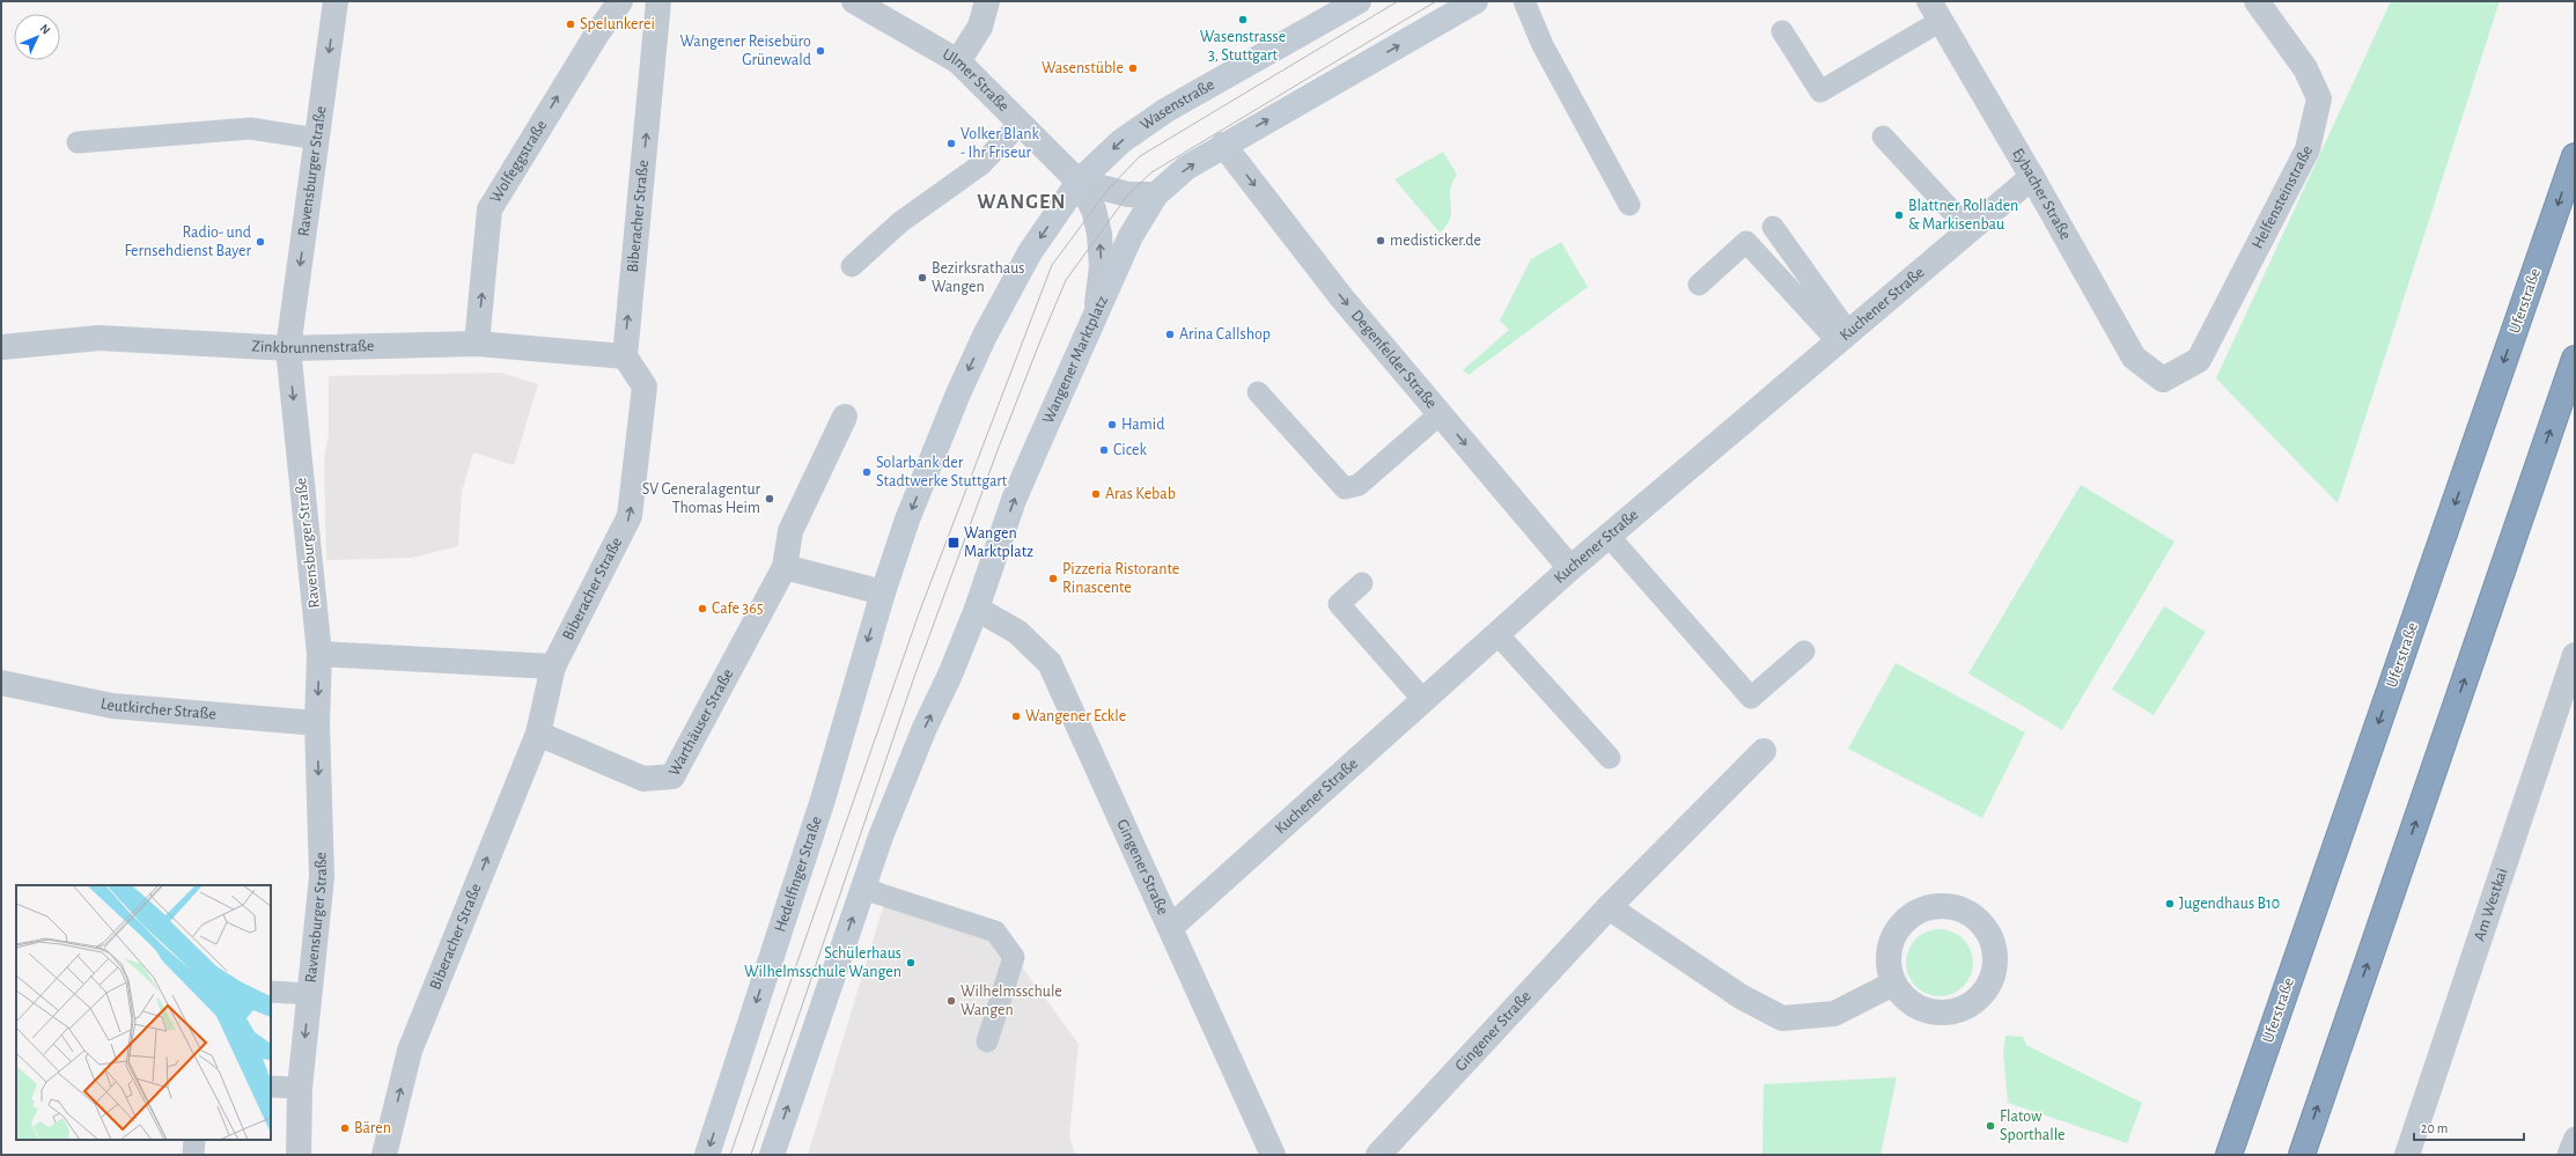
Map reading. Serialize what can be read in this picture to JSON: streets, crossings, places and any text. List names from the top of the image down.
{
  "streets": {
    "highway": ["Uferstraße"],
    "street": [
      "Ulmer Straße",
      "Wasenstraße",
      "Wolfeggstraße",
      "Ravensburger Straße",
      "Eybacher Straße",
      "Helfensteinstraße",
      "Biberacher Straße",
      "Kuchener Straße",
      "Zinkbrunnenstraße",
      "Wangener Marktplatz",
      "Degenfelder Straße",
      "Leutkircher Straße",
      "Warthäuser Straße",
      "Gingener Straße",
      "Hedelfinger Straße",
      "Am Westkai"
    ]
  },
  "crossings": [
    ["Ulmer Straße", "Wasenstraße"],
    ["Ulmer Straße", "Wangener Marktplatz"],
    ["Wolfeggstraße", "Zinkbrunnenstraße"],
    ["Ravensburger Straße", "Zinkbrunnenstraße"],
    ["Ravensburger Straße", "Leutkircher Straße"],
    ["Eybacher Straße", "Helfensteinstraße"],
    ["Eybacher Straße", "Kuchener Straße"],
    ["Biberacher Straße", "Zinkbrunnenstraße"],
    ["Biberacher Straße", "Warthäuser Straße"],
    ["Kuchener Straße", "Degenfelder Straße"],
    ["Kuchener Straße", "Gingener Straße"],
    ["Wangener Marktplatz", "Degenfelder Straße"],
    ["Wangener Marktplatz", "Gingener Straße"]
  ],
  "one_way": [
    "Wolfeggstraße",
    "Ravensburger Straße",
    "Biberacher Straße",
    "Degenfelder Straße"
  ],
  "districts": ["WANGEN"],
  "places": {
    "other": [
      "Wasenstrasse 3, Stuttgart",
      "Spelunkerei",
      "Wangener Reisebüro Grünewald",
      "Wasenstüble",
      "Volker Blank - Ihr Friseur",
      "Blattner Rolladen & Markisenbau",
      "medisticker.de",
      "Radio- und Fernsehdienst Bayer",
      "Bezirksrathaus Wangen",
      "Arina Callshop",
      "Hamid",
      "Cicek",
      "Solarbank der Stadtwerke Stuttgart",
      "Aras Kebab",
      "SV Generalagentur Thomas Heim",
      "Pizzeria Ristorante Rinascente",
      "Cafe 365",
      "Wangener Eckle",
      "Jugendhaus B10",
      "Schülerhaus Wilhelmsschule Wangen",
      "Wilhelmsschule Wangen",
      "Flatow Sporthalle",
      "Bären"
    ],
    "transit": ["Wangen Marktplatz"]
  },
  "scale_bar": "20 m",
  "north": "top right"
}
